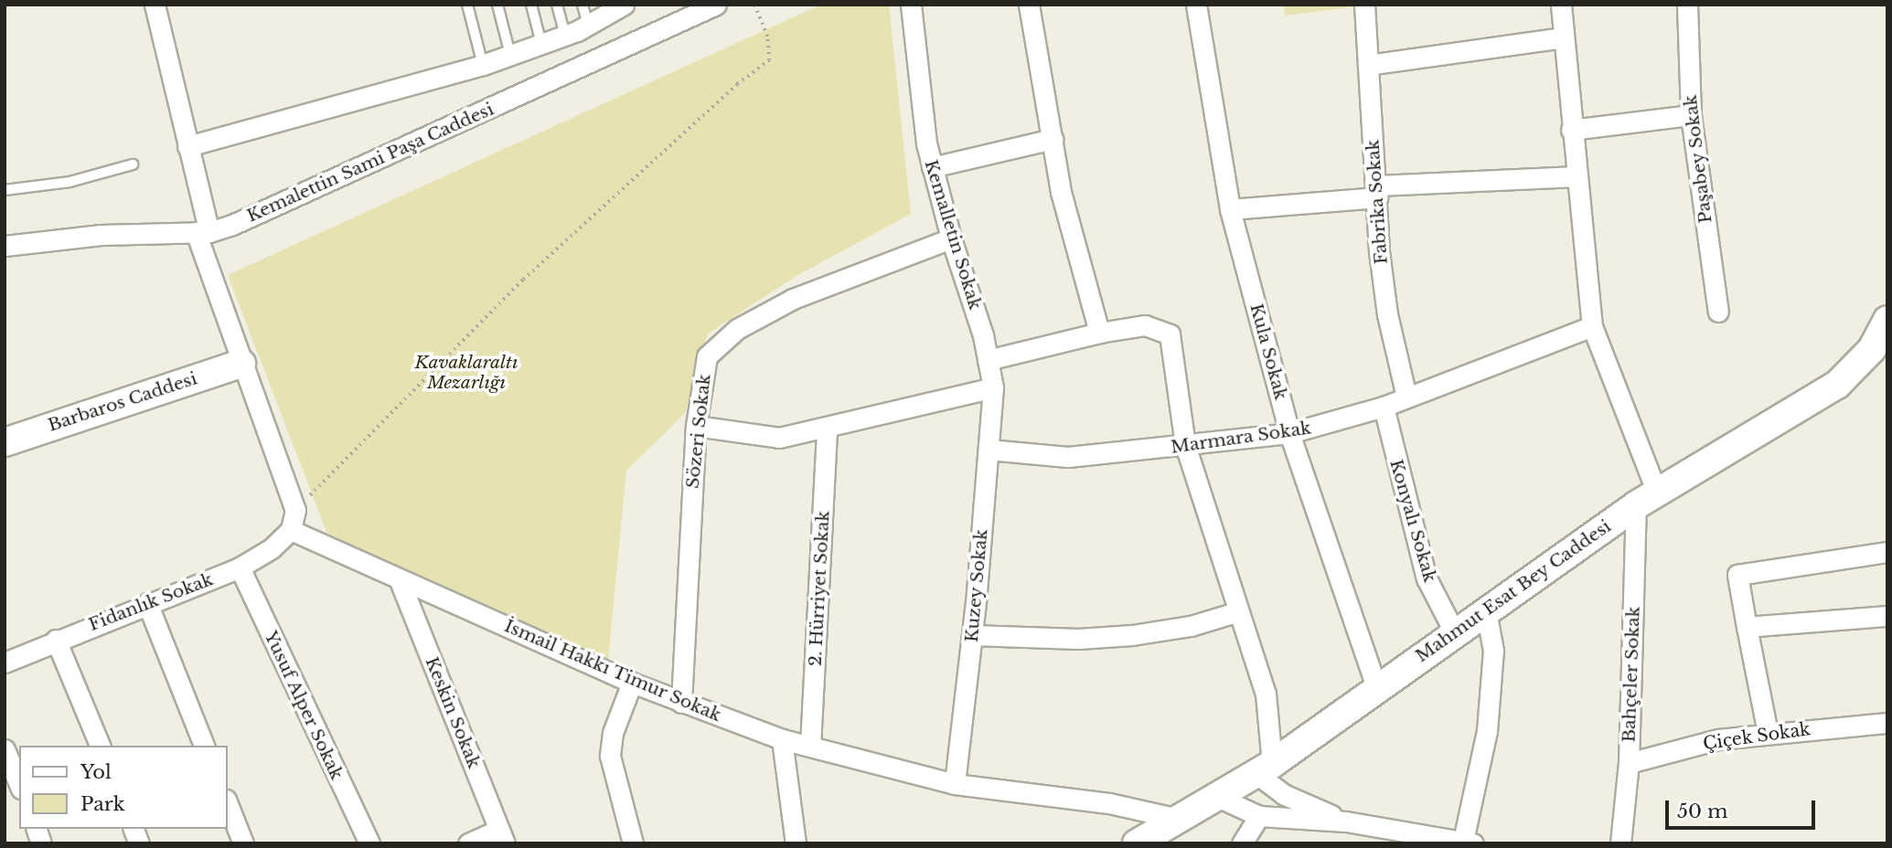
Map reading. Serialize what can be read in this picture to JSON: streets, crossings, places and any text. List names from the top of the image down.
{
  "streets": {
    "street": [
      "Paşabey Sokak",
      "Kemalettin Sami Paşa Caddesi",
      "Fabrika Sokak",
      "Kemalletin Sokak",
      "Kula Sokak",
      "Barbaros Caddesi",
      "Sözeri Sokak",
      "Marmara Sokak",
      "Konyalı Sokak",
      "Kuzey Sokak",
      "2. Hürriyet Sokak",
      "Mahmut Esat Bey Caddesi",
      "Fidanlık Sokak",
      "İsmail Hakkı Timur Sokak",
      "Bahçeler Sokak",
      "Yusuf Alper Sokak",
      "Keskin Sokak",
      "Çiçek Sokak"
    ]
  },
  "crossings": [
    ["Fabrika Sokak", "Marmara Sokak"],
    ["Kemalletin Sokak", "Sözeri Sokak"],
    ["Kemalletin Sokak", "Kuzey Sokak"],
    ["Kula Sokak", "Marmara Sokak"],
    ["Kula Sokak", "Mahmut Esat Bey Caddesi"],
    ["Sözeri Sokak", "İsmail Hakkı Timur Sokak"],
    ["Marmara Sokak", "Konyalı Sokak"],
    ["Marmara Sokak", "Kuzey Sokak"],
    ["Konyalı Sokak", "Mahmut Esat Bey Caddesi"],
    ["Kuzey Sokak", "İsmail Hakkı Timur Sokak"],
    ["2. Hürriyet Sokak", "İsmail Hakkı Timur Sokak"],
    ["Mahmut Esat Bey Caddesi", "İsmail Hakkı Timur Sokak"],
    ["Mahmut Esat Bey Caddesi", "Bahçeler Sokak"],
    ["Fidanlık Sokak", "İsmail Hakkı Timur Sokak"],
    ["Fidanlık Sokak", "Yusuf Alper Sokak"],
    ["İsmail Hakkı Timur Sokak", "Keskin Sokak"],
    ["Bahçeler Sokak", "Çiçek Sokak"]
  ],
  "parks": ["Kavaklaraltı Mezarlığı"],
  "legend": ["Yol", "Park"],
  "scale_bar": "50 m"
}
